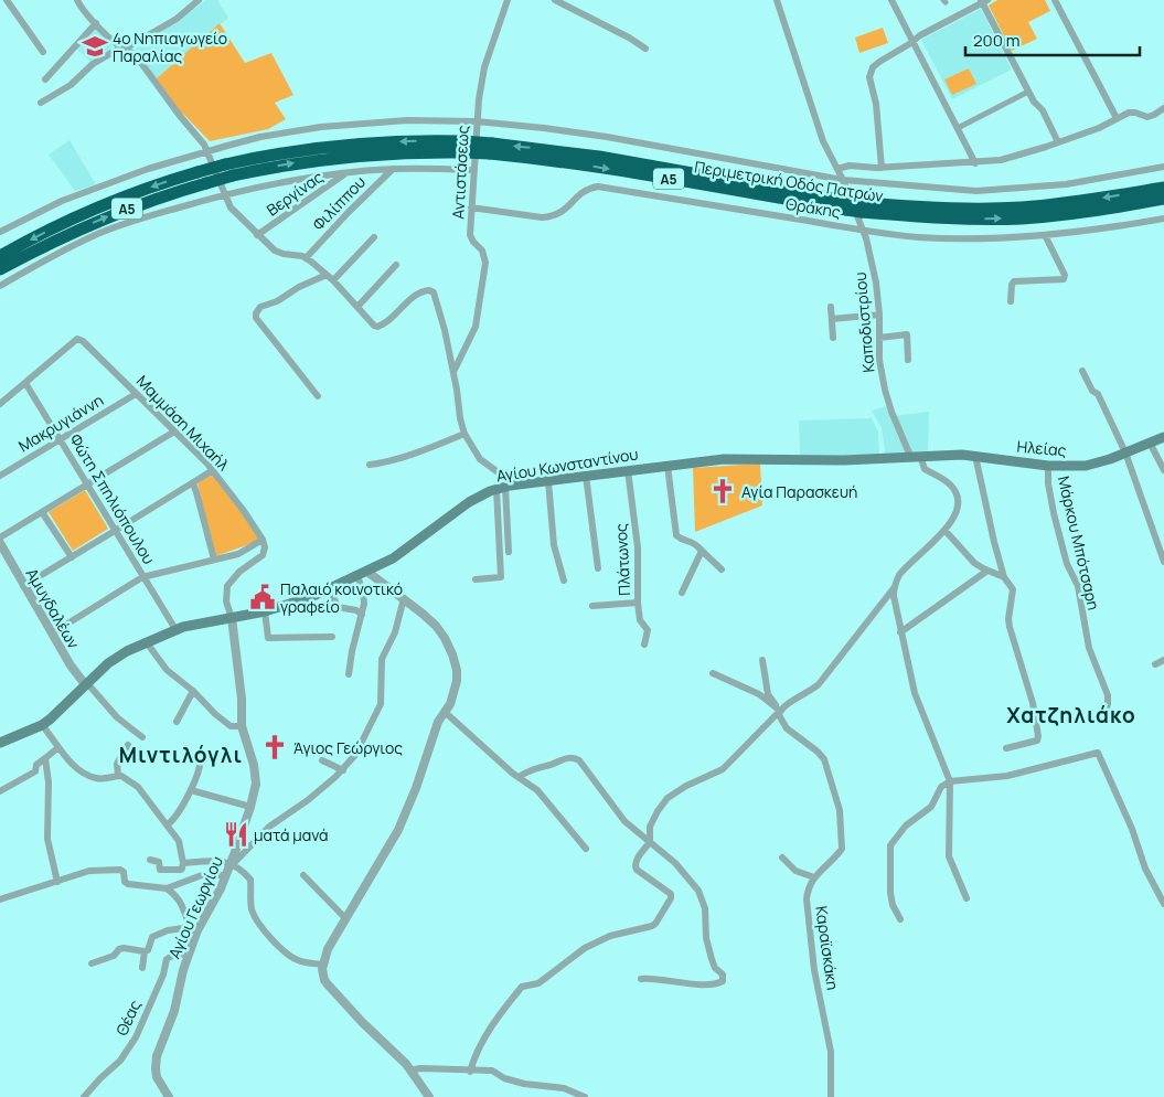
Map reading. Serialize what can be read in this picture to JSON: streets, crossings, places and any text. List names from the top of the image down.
{
  "streets": {
    "highway": ["Α5", "Περιμετρική Οδός Πατρών"],
    "main road": ["Ηλείας", "Αγίου Κωνσταντίνου"],
    "street": [
      "Αντιστάσεως",
      "Βεργίνας",
      "Φιλίππου",
      "Θράκης",
      "Καποδιστρίου",
      "Μακρυγιάννη",
      "Μαμμάση Μιχαήλ",
      "Φώτη Σπηλιόπουλου",
      "Μάρκου Μπότσαρη",
      "Πλάτωνος",
      "Αμυγδαλέων",
      "Αγίου Γεωργίου",
      "Καραϊσκάκη",
      "Θέας"
    ]
  },
  "crossings": [
    ["Αντιστάσεως", "Θράκης"],
    ["Θράκης", "Καποδιστρίου"],
    ["Καποδιστρίου", "Ηλείας"],
    ["Καποδιστρίου", "Αγίου Κωνσταντίνου"],
    ["Μακρυγιάννη", "Μαμμάση Μιχαήλ"],
    ["Μακρυγιάννη", "Φώτη Σπηλιόπουλου"],
    ["Μαμμάση Μιχαήλ", "Φώτη Σπηλιόπουλου"],
    ["Ηλείας", "Αγίου Κωνσταντίνου"],
    ["Ηλείας", "Μάρκου Μπότσαρη"],
    ["Αγίου Κωνσταντίνου", "Φώτη Σπηλιόπουλου"],
    ["Αγίου Κωνσταντίνου", "Πλάτωνος"],
    ["Αγίου Κωνσταντίνου", "Αμυγδαλέων"],
    ["Αγίου Κωνσταντίνου", "Αγίου Γεωργίου"],
    ["Αγίου Γεωργίου", "Θέας"]
  ],
  "districts": ["Χατζηλιάκο", "Μιντιλόγλι"],
  "places": {
    "school or university": ["4o Νηπιαγωγείο Παραλίας"],
    "church": ["Αγία Παρασκευή", "Άγιος Γεώργιος"],
    "public building": ["Παλαιό κοινοτικό γραφείο"],
    "restaurant": ["ματά μανά"]
  },
  "scale_bar": "200 m"
}
